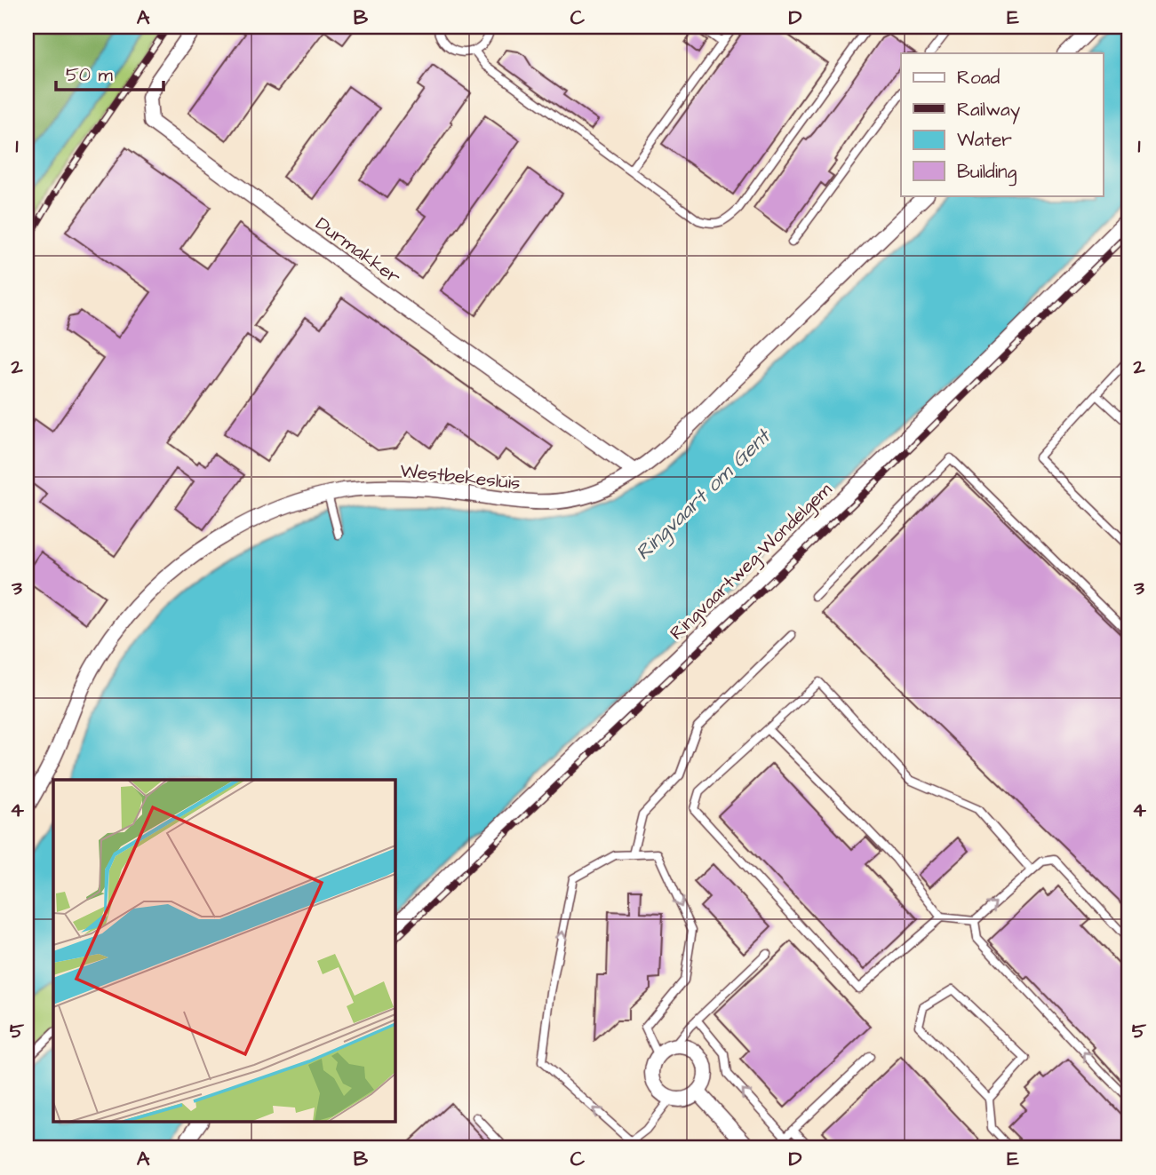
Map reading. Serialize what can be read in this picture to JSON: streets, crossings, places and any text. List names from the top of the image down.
{
  "streets": {
    "street": ["Durmakker", "Westbekesluis", "Ringvaartweg-Wondelgem"]
  },
  "crossings": [
    ["Durmakker", "Westbekesluis"]
  ],
  "water": ["Ringvaart om Gent"],
  "legend": [
    "Road",
    "Railway",
    "Water",
    "Building"
  ],
  "scale_bar": "50 m",
  "grid": {
    "columns": [
      "A",
      "B",
      "C",
      "D",
      "E"
    ],
    "rows": [
      "1",
      "2",
      "3",
      "4",
      "5"
    ]
  }
}
